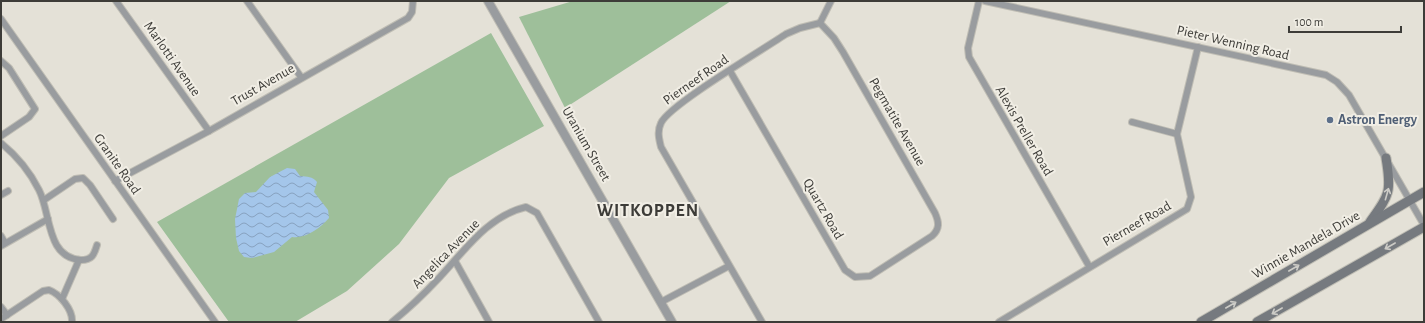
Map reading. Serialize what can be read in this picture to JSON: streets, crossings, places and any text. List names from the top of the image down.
{
  "streets": {
    "main road": ["Winnie Mandela Drive"],
    "street": [
      "Pieter Wenning Road",
      "Marlotti Avenue",
      "Pierneef Road",
      "Trust Avenue",
      "Pegmatite Avenue",
      "Alexis Preller Road",
      "Uranium Street",
      "Granite Road",
      "Quartz Road",
      "Angelica Avenue"
    ]
  },
  "crossings": [
    ["Pieter Wenning Road", "Pierneef Road"],
    ["Pieter Wenning Road", "Winnie Mandela Drive"],
    ["Marlotti Avenue", "Trust Avenue"],
    ["Pierneef Road", "Pegmatite Avenue"],
    ["Pierneef Road", "Alexis Preller Road"],
    ["Pierneef Road", "Quartz Road"],
    ["Trust Avenue", "Granite Road"],
    ["Pegmatite Avenue", "Quartz Road"]
  ],
  "districts": ["WITKOPPEN"],
  "places": ["Astron Energy"],
  "scale_bar": "100 m"
}
